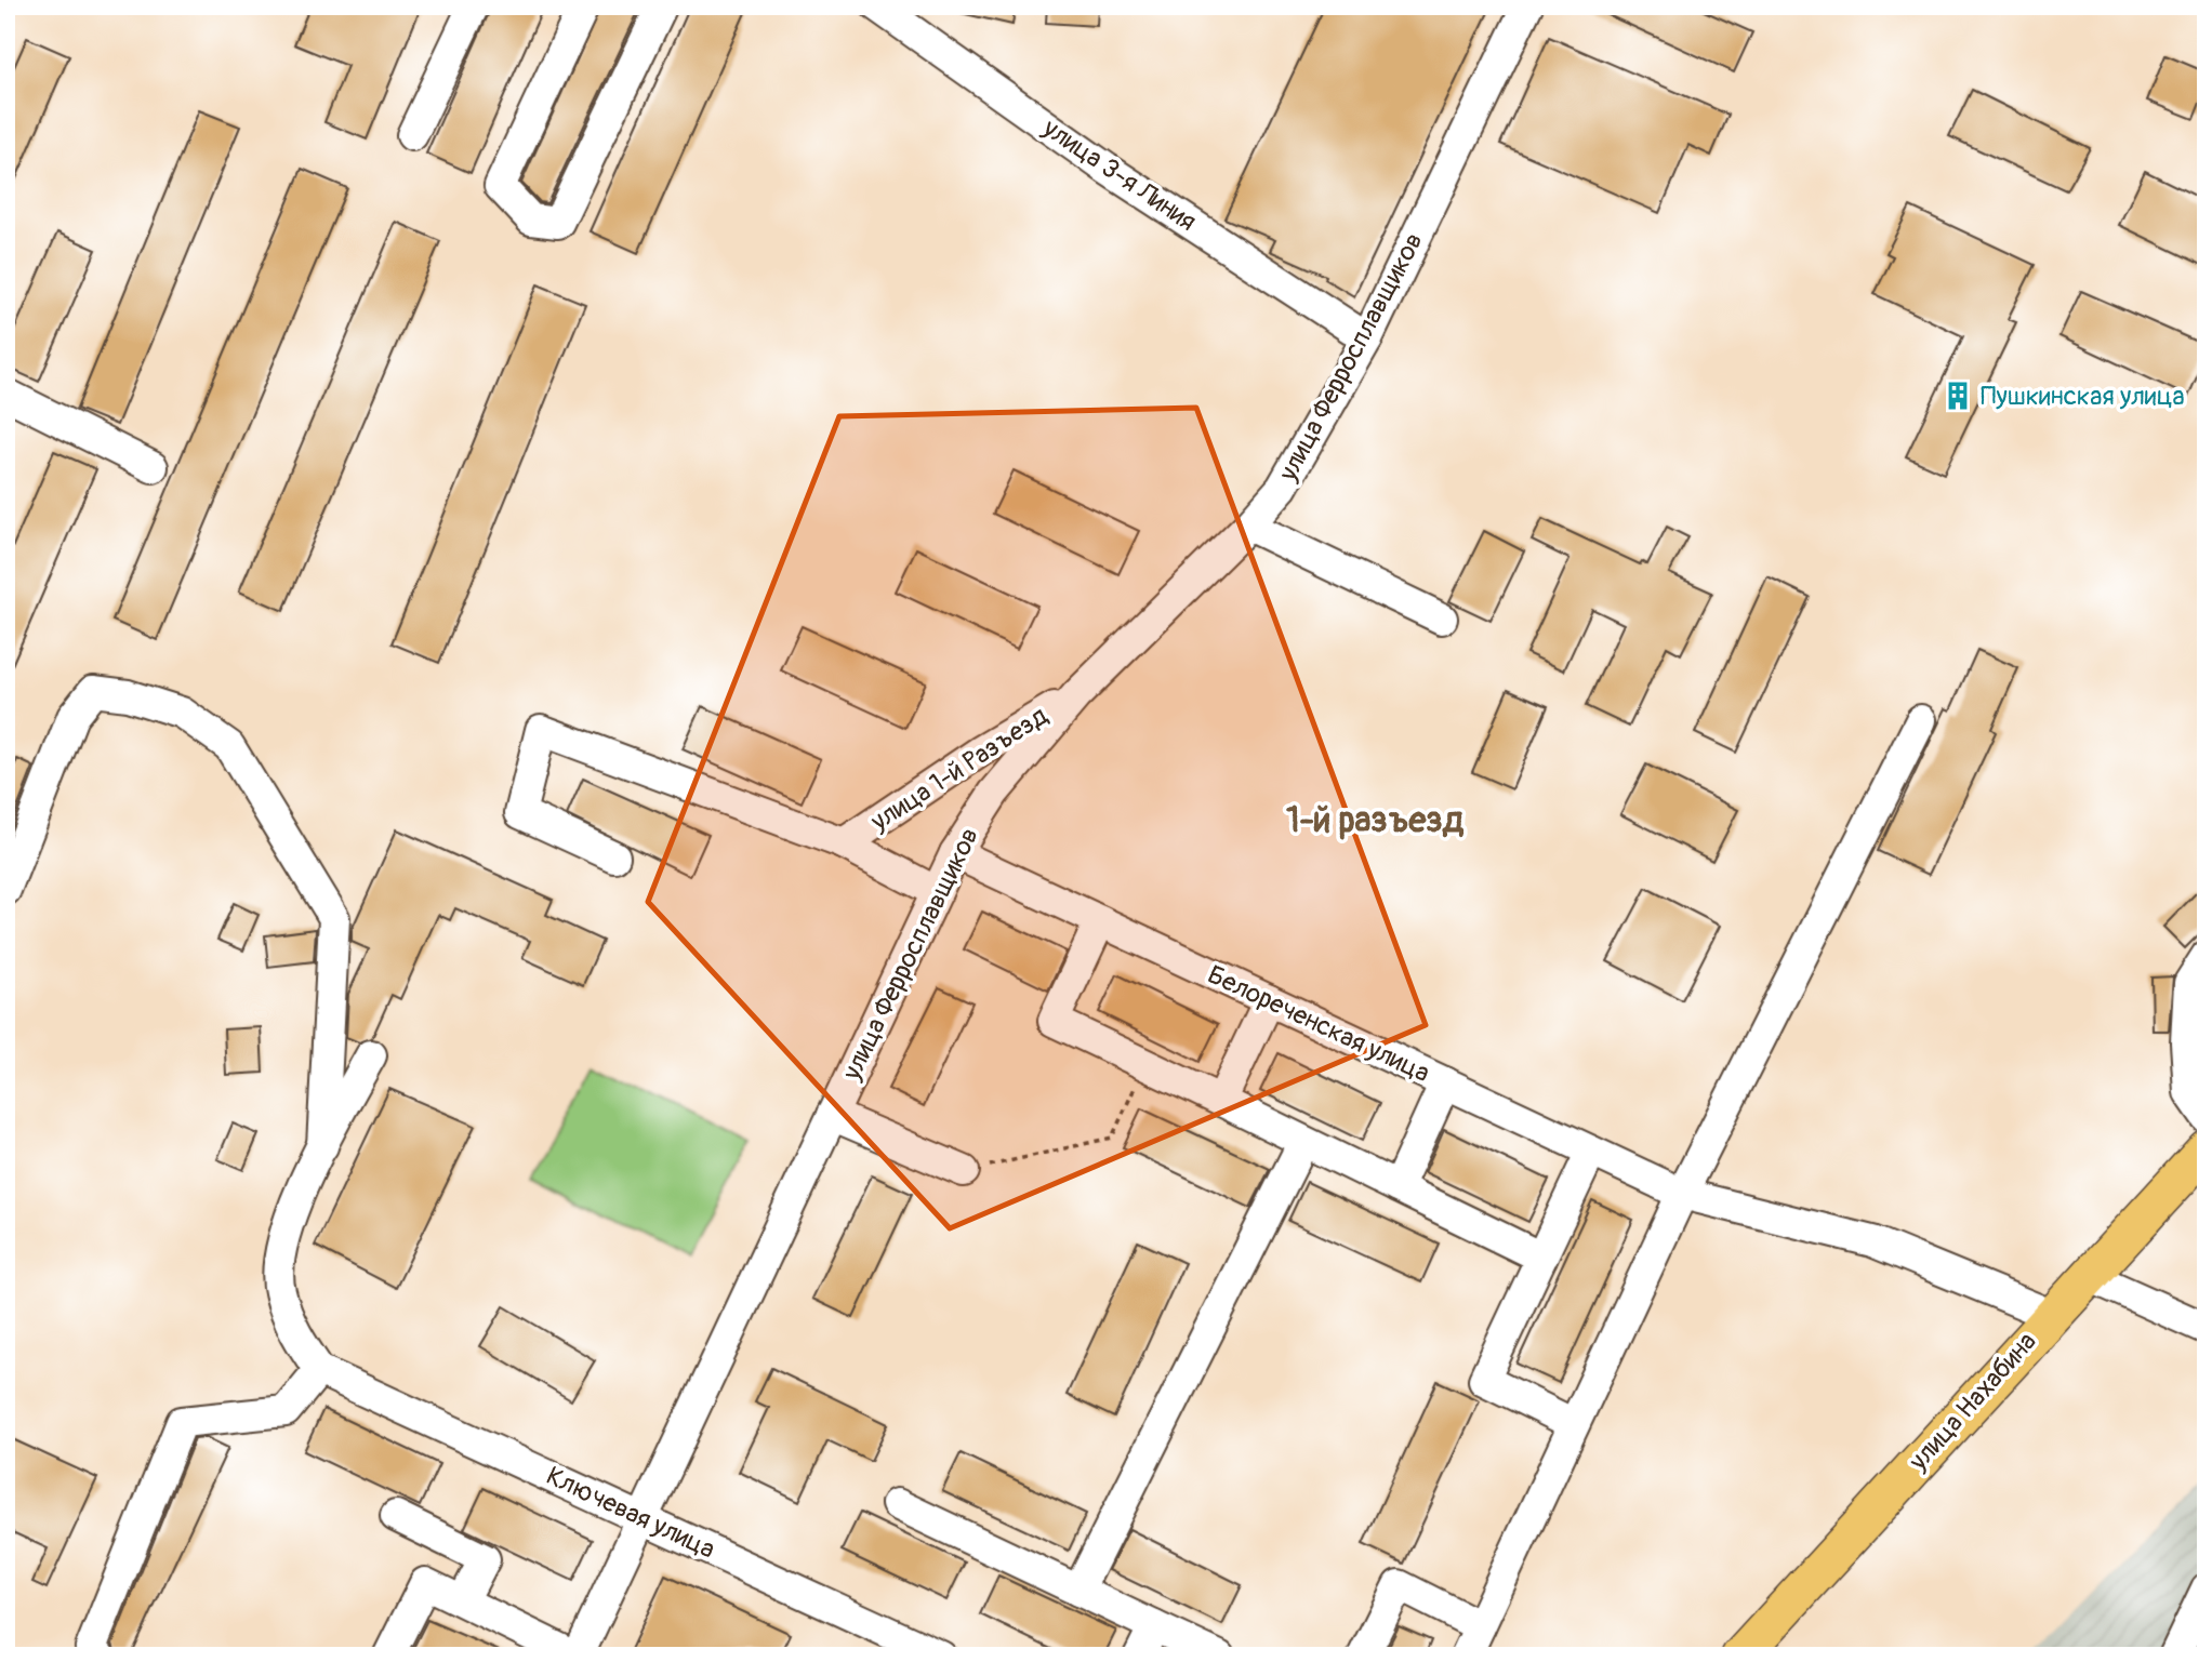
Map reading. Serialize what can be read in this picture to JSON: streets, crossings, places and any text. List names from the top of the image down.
{
  "streets": {
    "main road": ["улица Нахабина"],
    "street": [
      "улица 3-я Линия",
      "улица Ферросплавщиков",
      "улица 1-й Разъезд",
      "Белореченская улица",
      "Ключевая улица"
    ]
  },
  "crossings": [
    ["улица 3-я Линия", "улица Ферросплавщиков"],
    ["улица Ферросплавщиков", "улица 1-й Разъезд"],
    ["улица Ферросплавщиков", "Белореченская улица"],
    ["улица Ферросплавщиков", "Ключевая улица"],
    ["Белореченская улица", "улица Нахабина"]
  ],
  "districts": ["1-й разъезд"],
  "places": {
    "building": ["Пушкинская улица"]
  }
}
